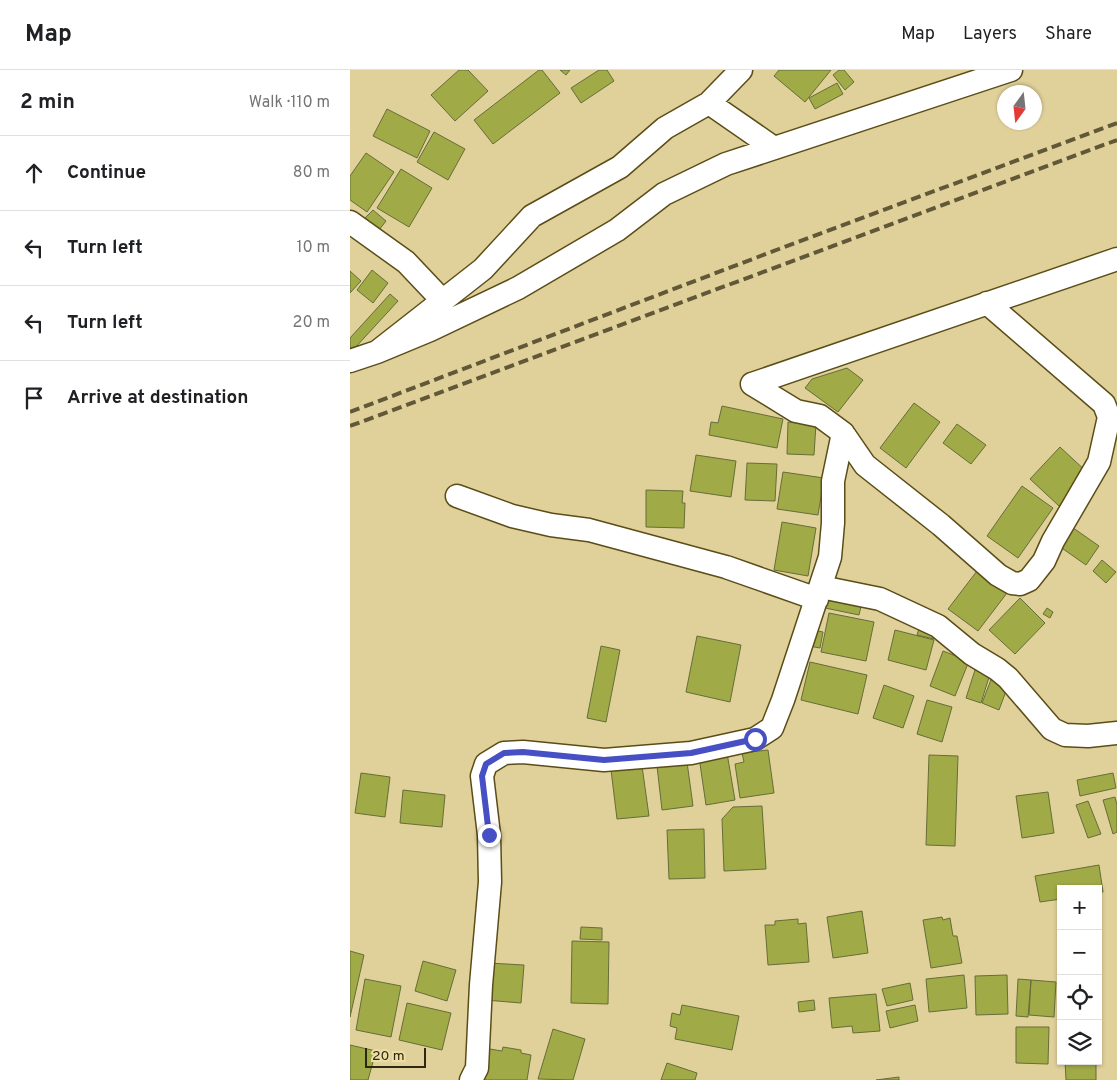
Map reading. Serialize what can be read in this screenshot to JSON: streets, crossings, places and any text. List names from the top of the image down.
{
  "scale_bar": "20 m",
  "north": "bottom",
  "page": {
    "header": "Map",
    "nav": ["Map", "Layers", "Share"],
    "heading": ["2 min", "Walk · 110 m"],
    "list": [
      ["Continue", "80 m"],
      ["Turn left", "10 m"],
      ["Turn left", "20 m"],
      "Arrive at destination"
    ],
    "map_buttons": ["+", "−"],
    "scale": "20 m"
  }
}
